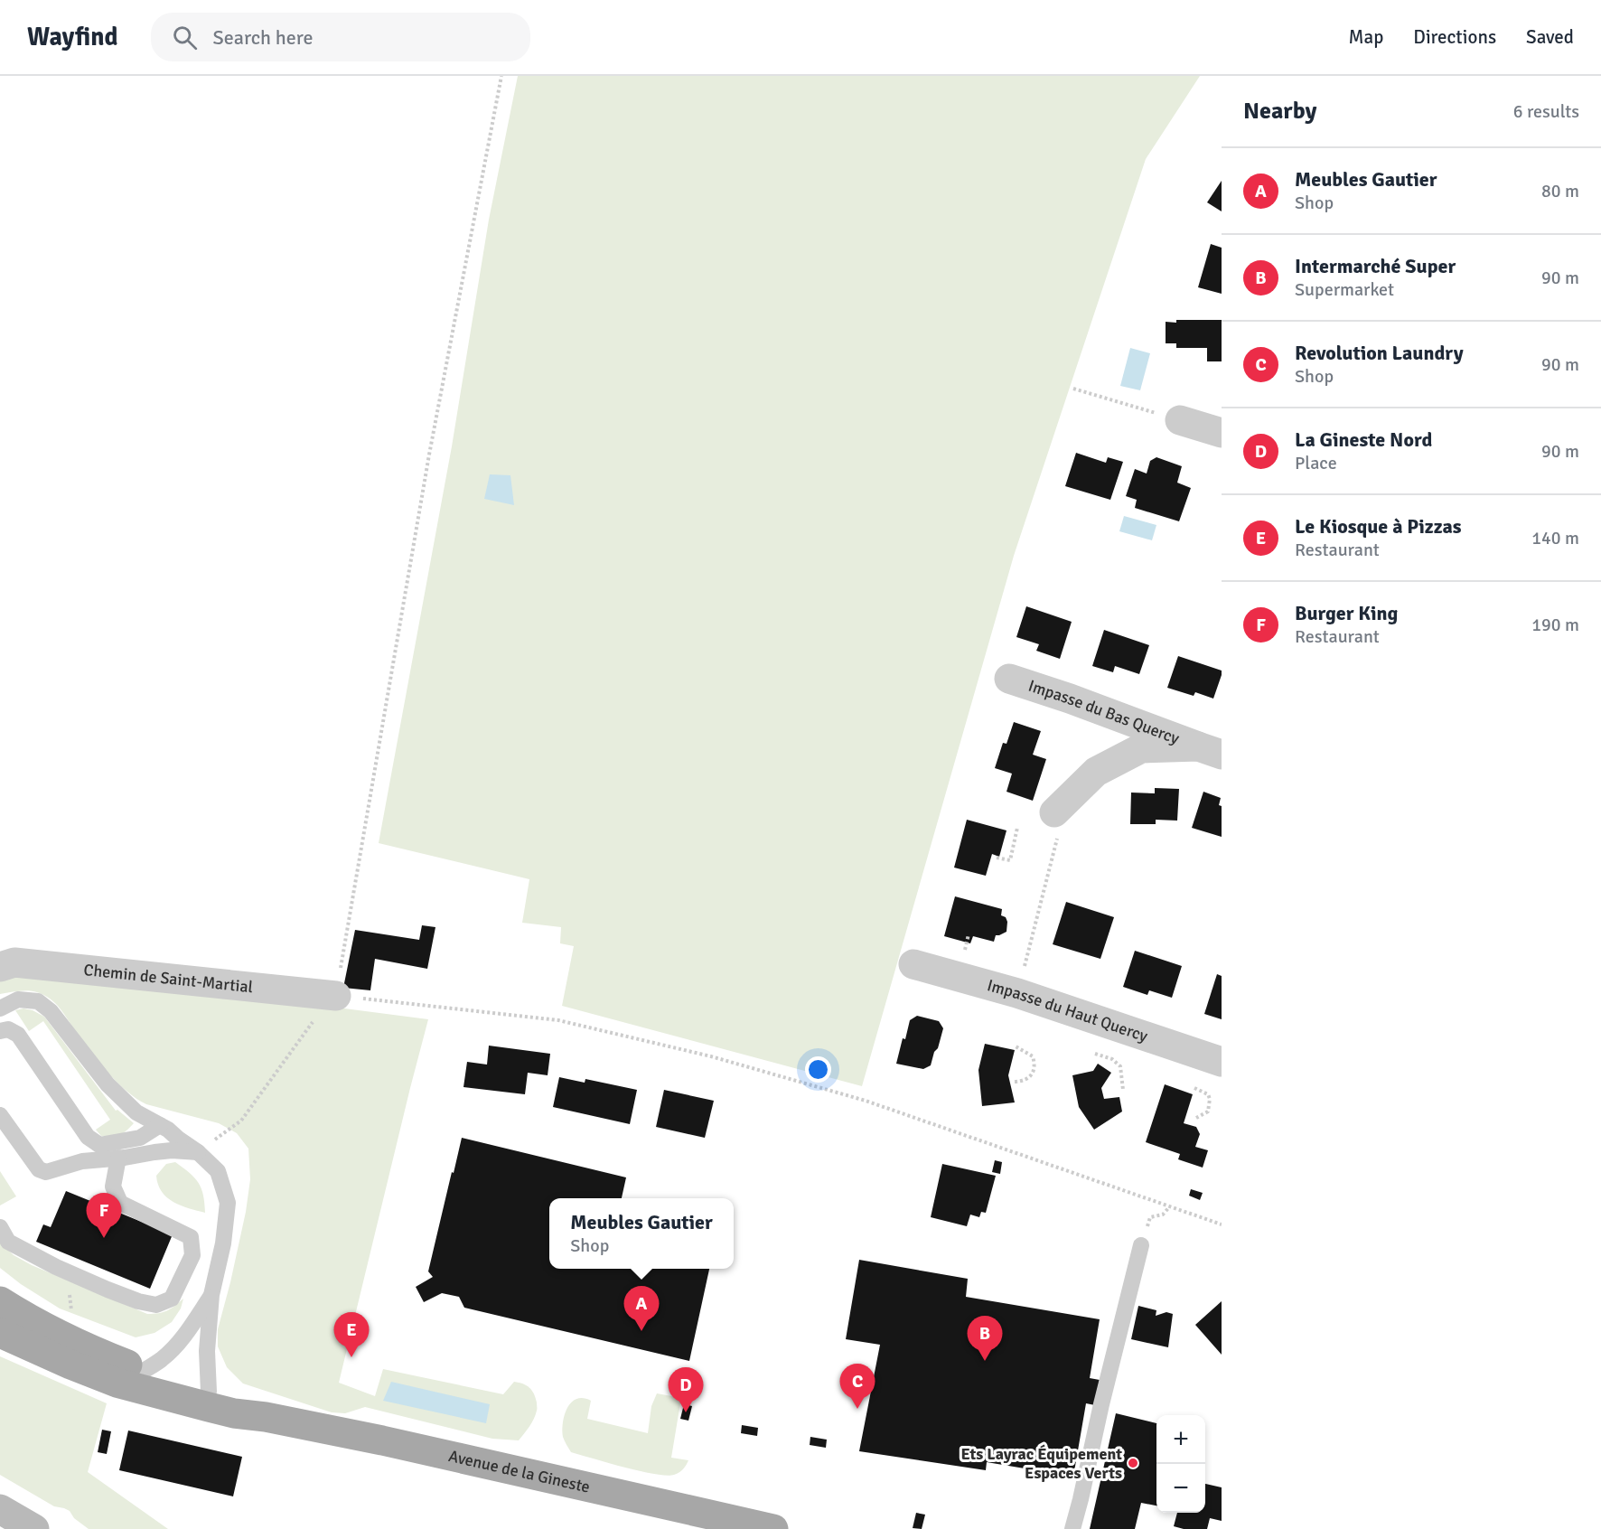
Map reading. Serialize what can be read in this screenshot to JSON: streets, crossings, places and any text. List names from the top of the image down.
{
  "streets": {
    "main road": ["Avenue de la Gineste"],
    "street": ["Impasse du Bas Quercy", "Chemin de Saint-Martial", "Impasse du Haut Quercy"]
  },
  "places": ["Ets Layrac Équipement Espaces Verts"],
  "page": {
    "header": "Wayfind",
    "search": "Search here",
    "nav": ["Map", "Directions", "Saved"],
    "heading": ["Nearby", "6 results"],
    "list": [
      {
        "mark": "A",
        "name": "Meubles Gautier",
        "note": "Shop",
        "value": "80 m"
      },
      {
        "mark": "B",
        "name": "Intermarché Super",
        "note": "Supermarket",
        "value": "90 m"
      },
      {
        "mark": "C",
        "name": "Revolution Laundry",
        "note": "Shop",
        "value": "90 m"
      },
      {
        "mark": "D",
        "name": "La Gineste Nord",
        "note": "Place",
        "value": "90 m"
      },
      {
        "mark": "E",
        "name": "Le Kiosque à Pizzas",
        "note": "Restaurant",
        "value": "140 m"
      },
      {
        "mark": "F",
        "name": "Burger King",
        "note": "Restaurant",
        "value": "190 m"
      }
    ],
    "pins": [
      "F",
      "A",
      "E",
      "B",
      "C",
      "D"
    ],
    "popup": ["Meubles Gautier", "Shop"],
    "map_buttons": ["+", "−"]
  }
}
